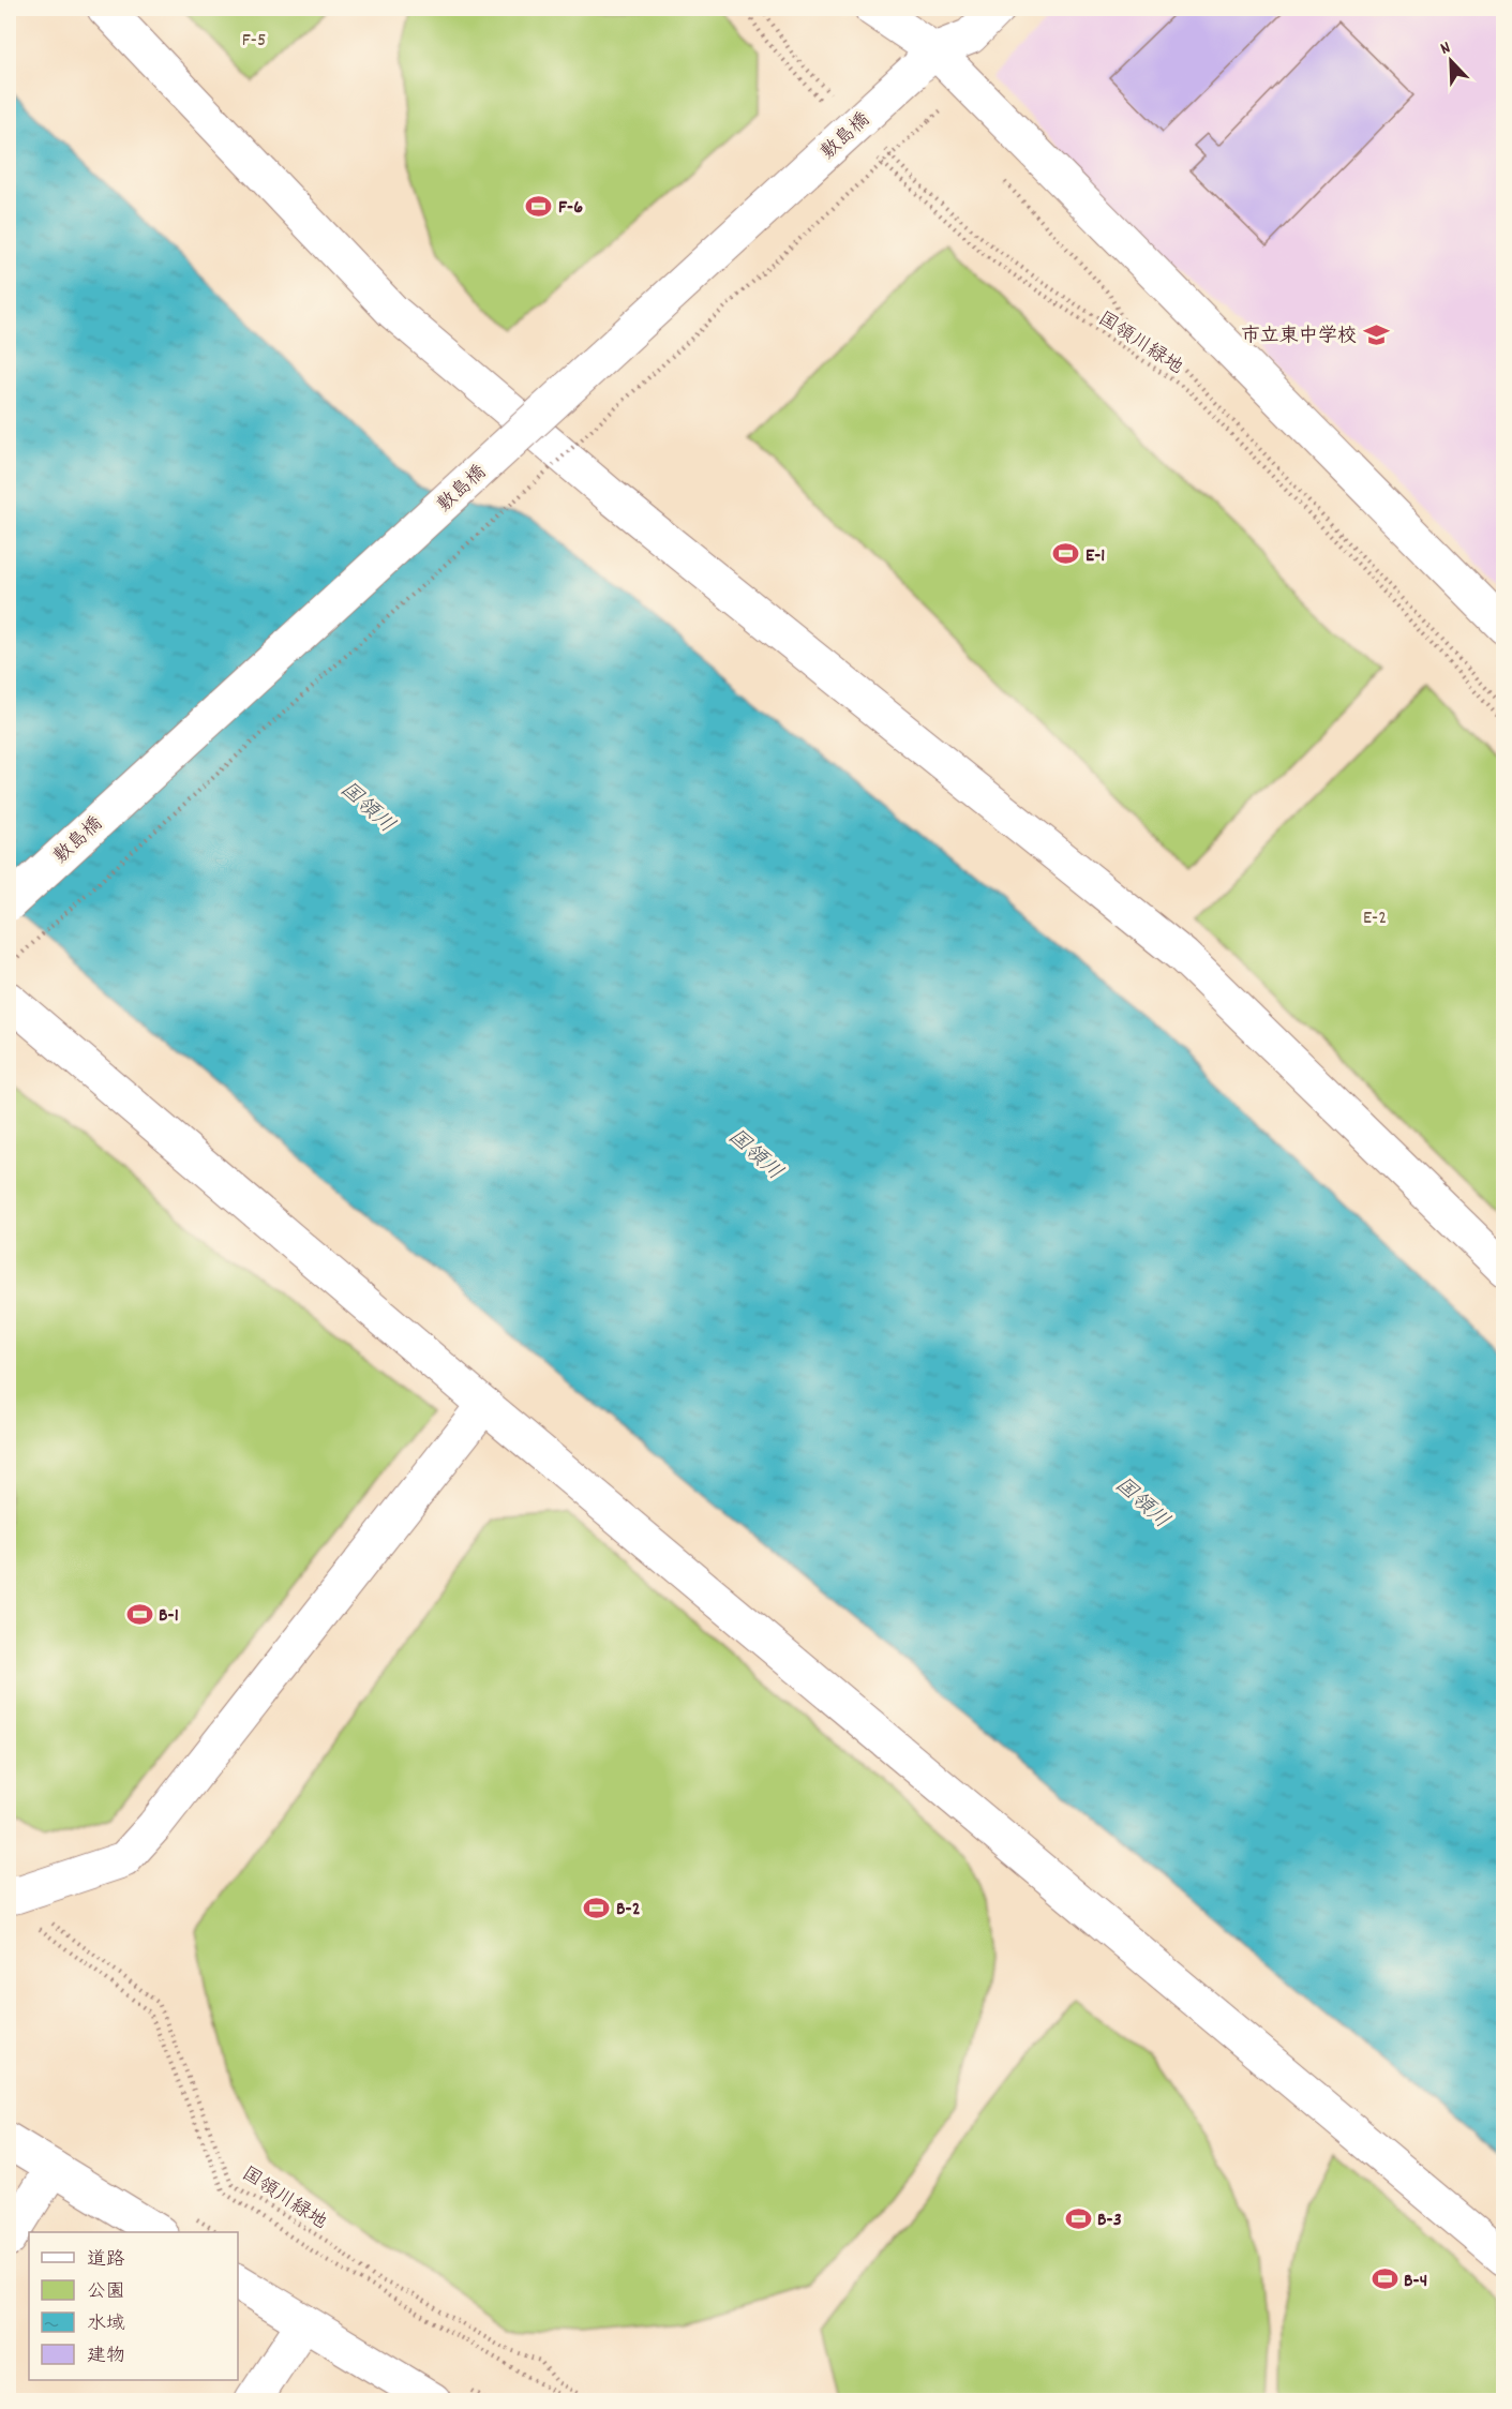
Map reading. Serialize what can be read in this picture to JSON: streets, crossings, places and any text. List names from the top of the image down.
{
  "streets": {
    "street": ["敷島橋"],
    "path": ["国領川緑地"]
  },
  "water": ["国領川"],
  "parks": ["F-5", "E-2"],
  "places": {
    "sports": [
      "F-6",
      "E-1",
      "B-1",
      "B-2",
      "B-3",
      "B-4"
    ],
    "school or university": ["市立東中学校"]
  },
  "legend": [
    "道路",
    "公園",
    "水域",
    "建物"
  ],
  "north": "top left"
}
